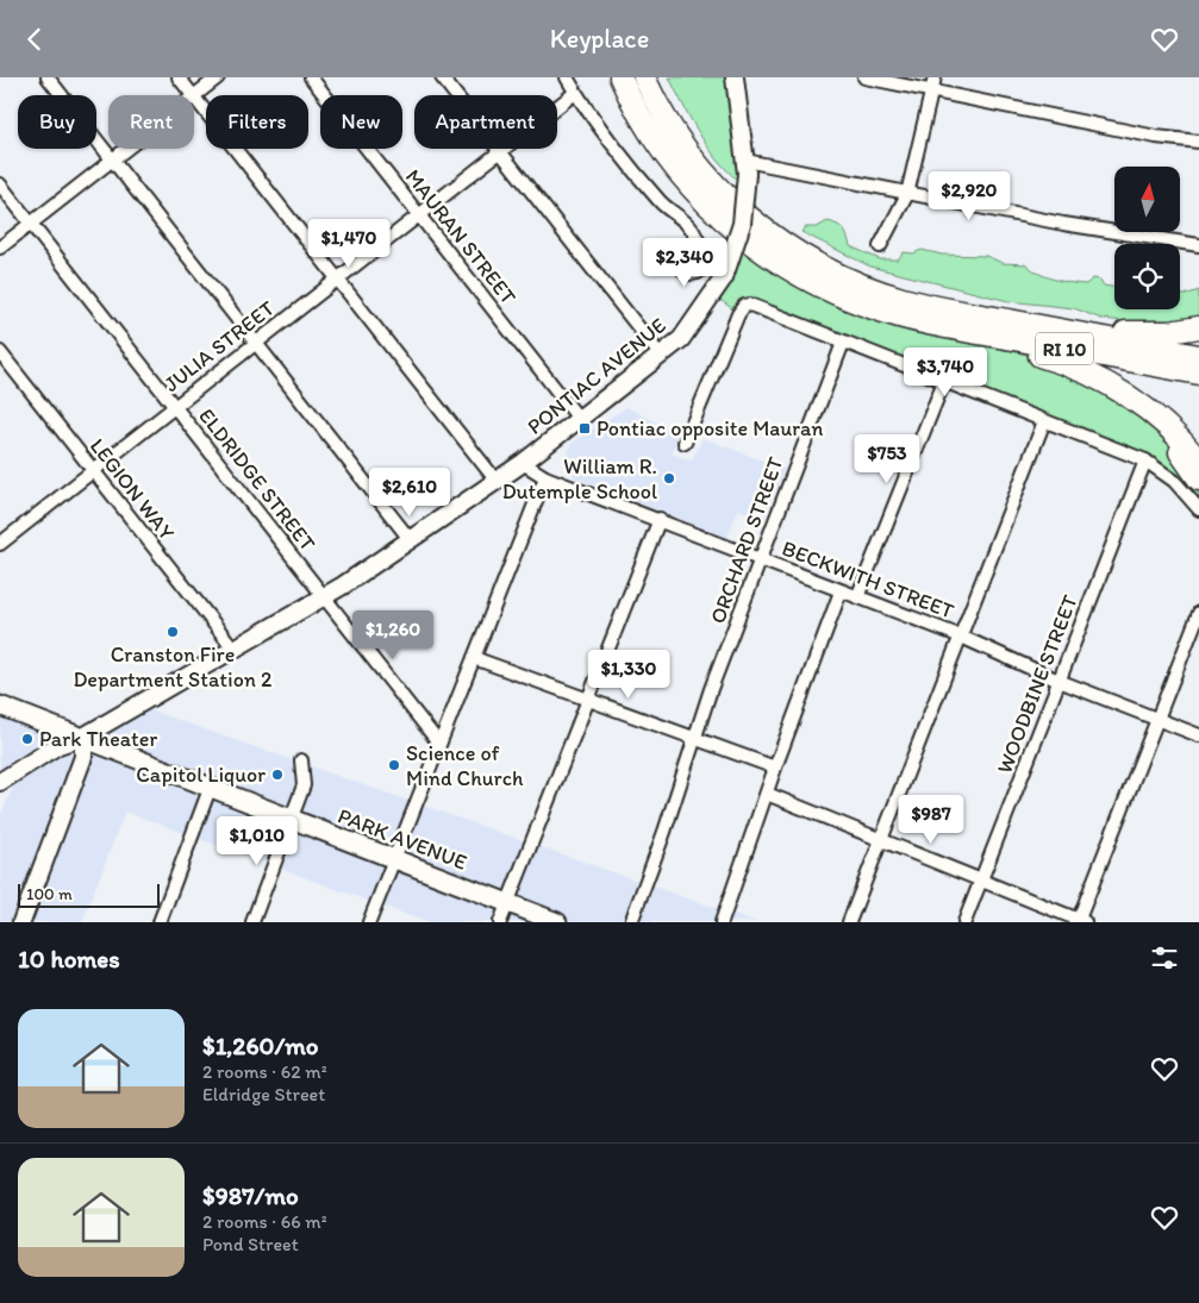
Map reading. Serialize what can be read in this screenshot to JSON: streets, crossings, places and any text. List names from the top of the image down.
{
  "streets": {
    "highway": ["RI 10"],
    "main road": ["PONTIAC AVENUE", "PARK AVENUE"],
    "street": [
      "MAURAN STREET",
      "JULIA STREET",
      "ELDRIDGE STREET",
      "LEGION WAY",
      "ORCHARD STREET",
      "BECKWITH STREET",
      "WOODBINE STREET"
    ]
  },
  "crossings": [
    ["MAURAN STREET", "JULIA STREET"],
    ["MAURAN STREET", "PONTIAC AVENUE"],
    ["JULIA STREET", "ELDRIDGE STREET"],
    ["JULIA STREET", "LEGION WAY"],
    ["PONTIAC AVENUE", "ELDRIDGE STREET"],
    ["PONTIAC AVENUE", "LEGION WAY"],
    ["PONTIAC AVENUE", "BECKWITH STREET"],
    ["PONTIAC AVENUE", "PARK AVENUE"],
    ["ORCHARD STREET", "BECKWITH STREET"],
    ["BECKWITH STREET", "WOODBINE STREET"]
  ],
  "places": {
    "transit": ["Pontiac opposite Mauran"],
    "other": [
      "William R. Dutemple School",
      "Cranston Fire Department Station 2",
      "Park Theater",
      "Science of Mind Church",
      "Capitol Liquor"
    ]
  },
  "scale_bar": "100 m",
  "north": "top",
  "page": {
    "header": "Keyplace",
    "chip": [
      "Buy",
      "Rent",
      "Filters",
      "New",
      "Apartment"
    ],
    "price": [
      "$2,920",
      "$1,470",
      "$2,340",
      "$3,740",
      "$753",
      "$2,610",
      "$1,260",
      "$1,330",
      "$987",
      "$1,010"
    ],
    "scale": "100 m",
    "heading": "10 homes",
    "list": [
      {
        "name": "$1,260/mo",
        "note": "2 rooms · 62 m² · Eldridge Street"
      },
      {
        "name": "$987/mo",
        "note": "2 rooms · 66 m² · Pond Street"
      }
    ]
  }
}
